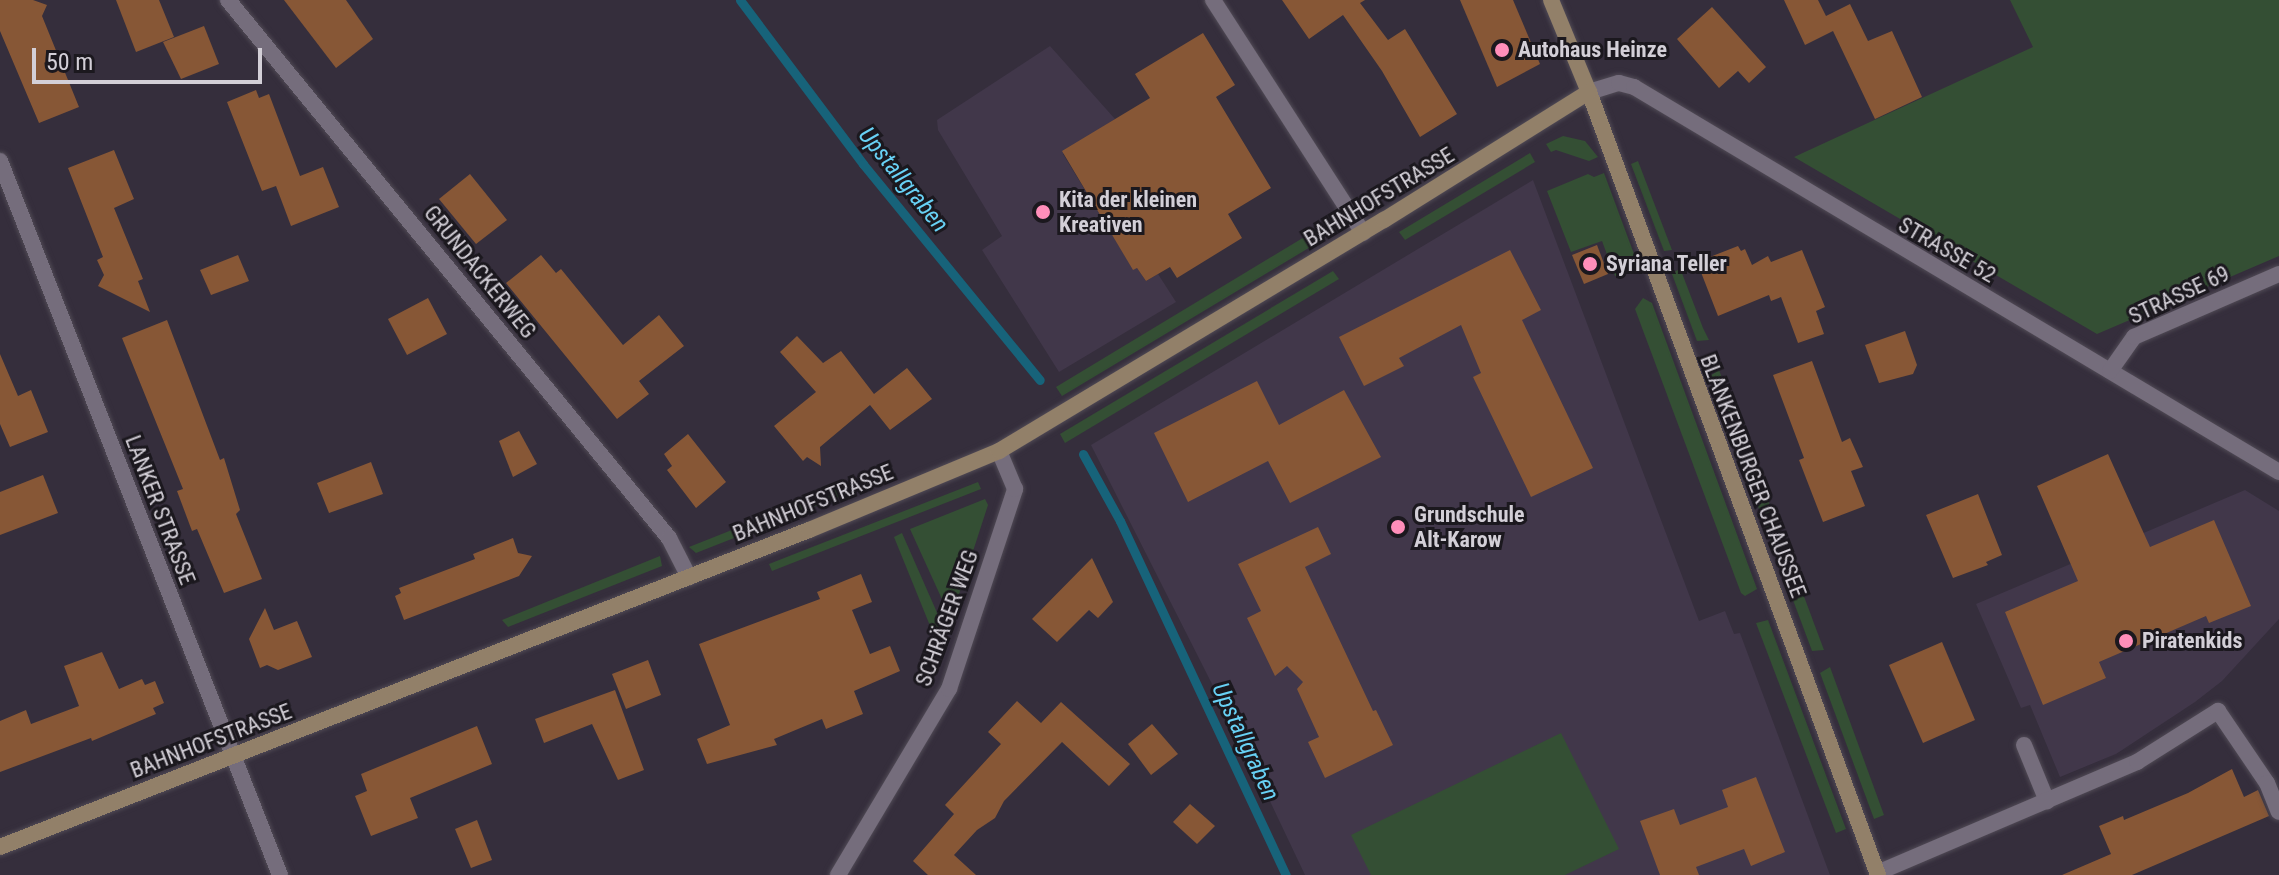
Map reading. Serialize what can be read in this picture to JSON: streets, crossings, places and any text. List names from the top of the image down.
{
  "streets": {
    "main road": ["BAHNHOFSTRASSE", "BLANKENBURGER CHAUSSEE"],
    "street": [
      "STRASSE 52",
      "GRUNDACKERWEG",
      "STRASSE 69",
      "LANKER STRASSE",
      "SCHRÄGER WEG"
    ]
  },
  "crossings": [
    ["BAHNHOFSTRASSE", "STRASSE 52"],
    ["BAHNHOFSTRASSE", "GRUNDACKERWEG"],
    ["BAHNHOFSTRASSE", "BLANKENBURGER CHAUSSEE"],
    ["BAHNHOFSTRASSE", "LANKER STRASSE"],
    ["BAHNHOFSTRASSE", "SCHRÄGER WEG"],
    ["STRASSE 52", "STRASSE 69"],
    ["STRASSE 52", "BLANKENBURGER CHAUSSEE"]
  ],
  "water": ["Upstallgraben"],
  "places": [
    "Autohaus Heinze",
    "Kita der kleinen Kreativen",
    "Syriana Teller",
    "Grundschule Alt-Karow",
    "Piratenkids"
  ],
  "scale_bar": "50 m"
}
